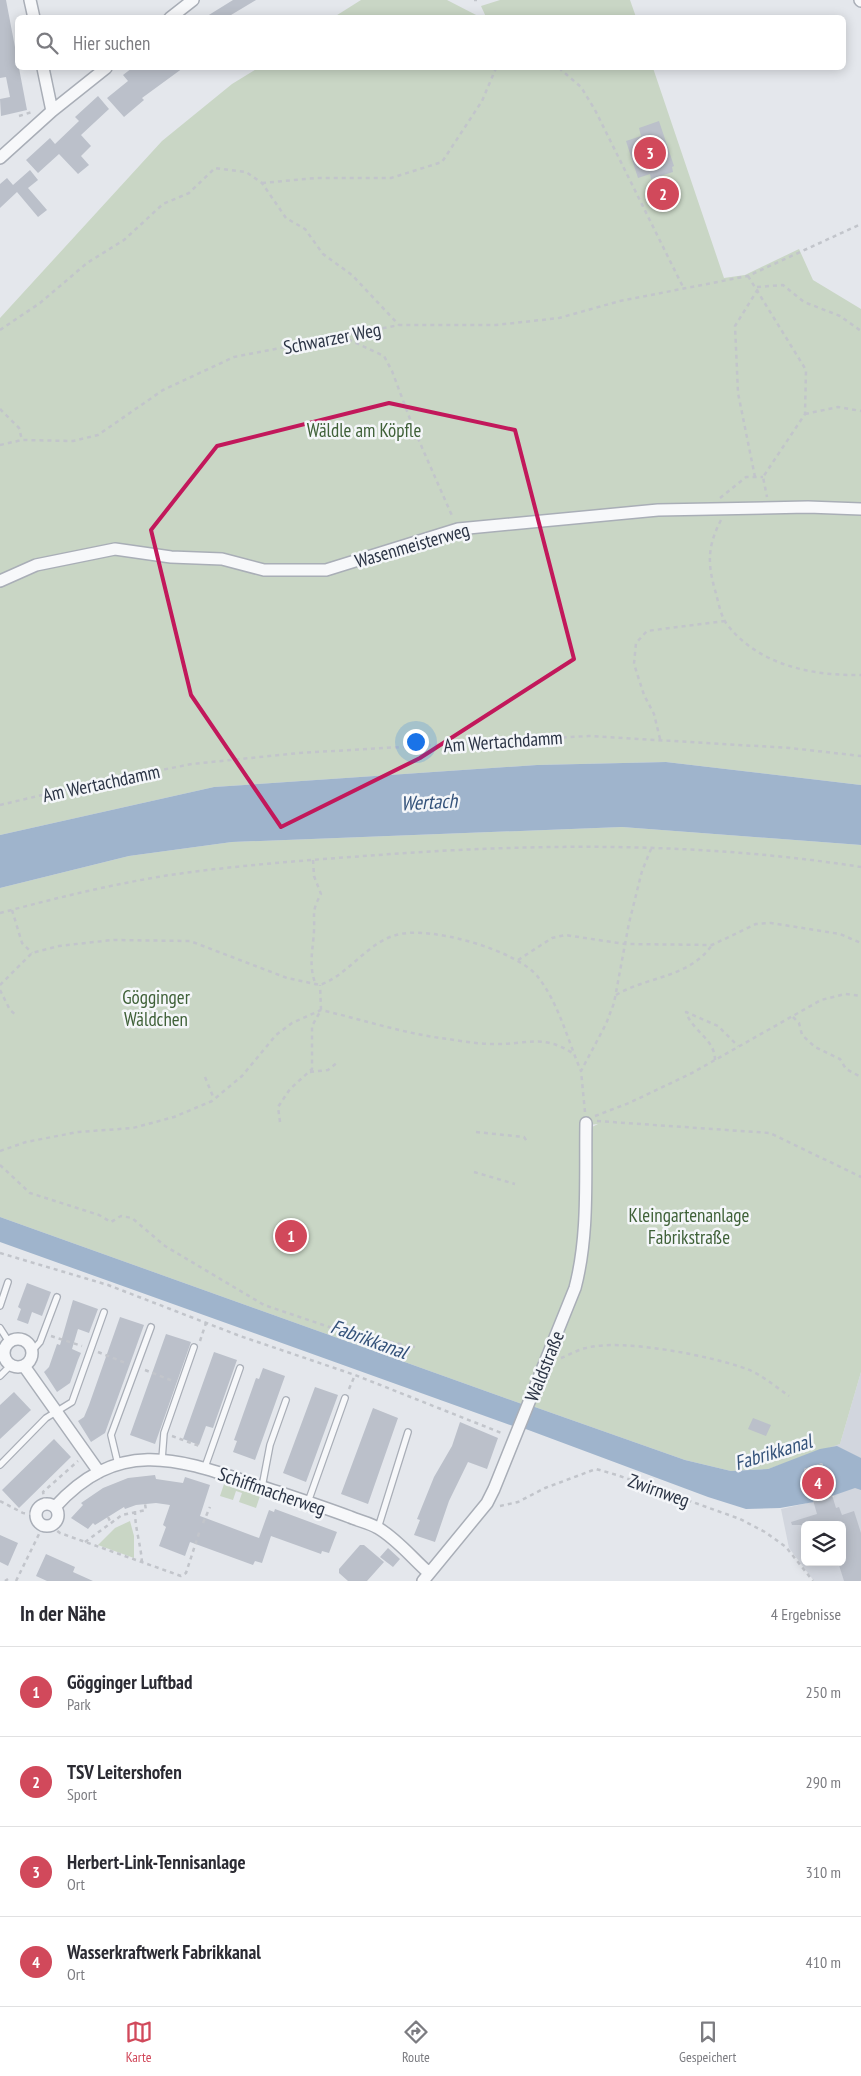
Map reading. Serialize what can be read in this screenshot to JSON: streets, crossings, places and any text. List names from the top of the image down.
{
  "streets": {
    "street": ["Wasenmeisterweg", "Waldstraße", "Schiffmacherweg"],
    "path": ["Schwarzer Weg", "Am Wertachdamm", "Zwirnweg"]
  },
  "crossings": [
    ["Waldstraße", "Zwirnweg"],
    ["Waldstraße", "Schiffmacherweg"]
  ],
  "water": ["Wertach", "Fabrikkanal"],
  "parks": ["Wäldle am Köpfle", "Gögginger Wäldchen", "Kleingartenanlage Fabrikstraße"],
  "page": {
    "search": "Hier suchen",
    "pins": [
      "3",
      "2",
      "1",
      "4"
    ],
    "heading": ["In der Nähe", "4 Ergebnisse"],
    "list": [
      {
        "mark": "1",
        "name": "Gögginger Luftbad",
        "note": "Park",
        "value": "250 m"
      },
      {
        "mark": "2",
        "name": "TSV Leitershofen",
        "note": "Sport",
        "value": "290 m"
      },
      {
        "mark": "3",
        "name": "Herbert-Link-Tennisanlage",
        "note": "Ort",
        "value": "310 m"
      },
      {
        "mark": "4",
        "name": "Wasserkraftwerk Fabrikkanal",
        "note": "Ort",
        "value": "410 m"
      }
    ],
    "nav": ["Karte", "Route", "Gespeichert"]
  }
}
